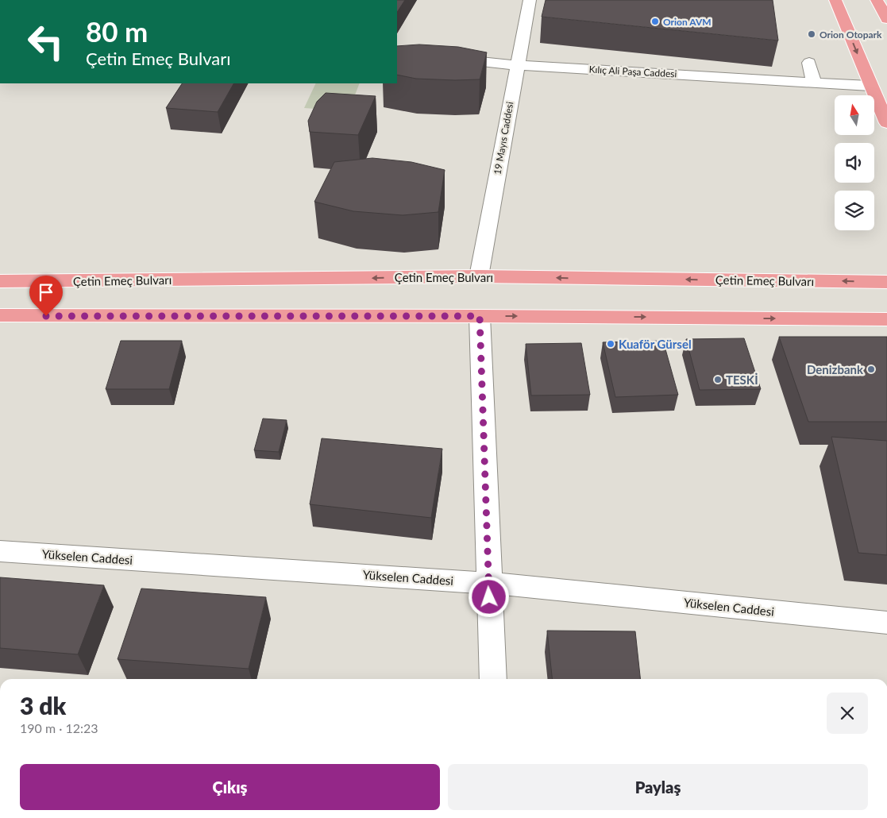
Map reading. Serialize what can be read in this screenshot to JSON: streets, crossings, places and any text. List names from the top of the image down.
{
  "streets": {
    "main road": ["Çetin Emeç Bulvarı"],
    "street": ["Kılıç Ali Paşa Caddesi", "19 Mayıs Caddesi", "Yükselen Caddesi"]
  },
  "crossings": [
    ["Kılıç Ali Paşa Caddesi", "19 Mayıs Caddesi"],
    ["19 Mayıs Caddesi", "Çetin Emeç Bulvarı"]
  ],
  "places": [
    "Orion AVM",
    "Orion Otopark",
    "Kuaför Gürsel",
    "Denizbank",
    "TESKİ"
  ],
  "north": "top",
  "page": {
    "turn": ["80 m", "Çetin Emeç Bulvarı"],
    "heading": ["3 dk", "190 m · 12:23"],
    "buttons": ["Çıkış", "Paylaş"]
  }
}
